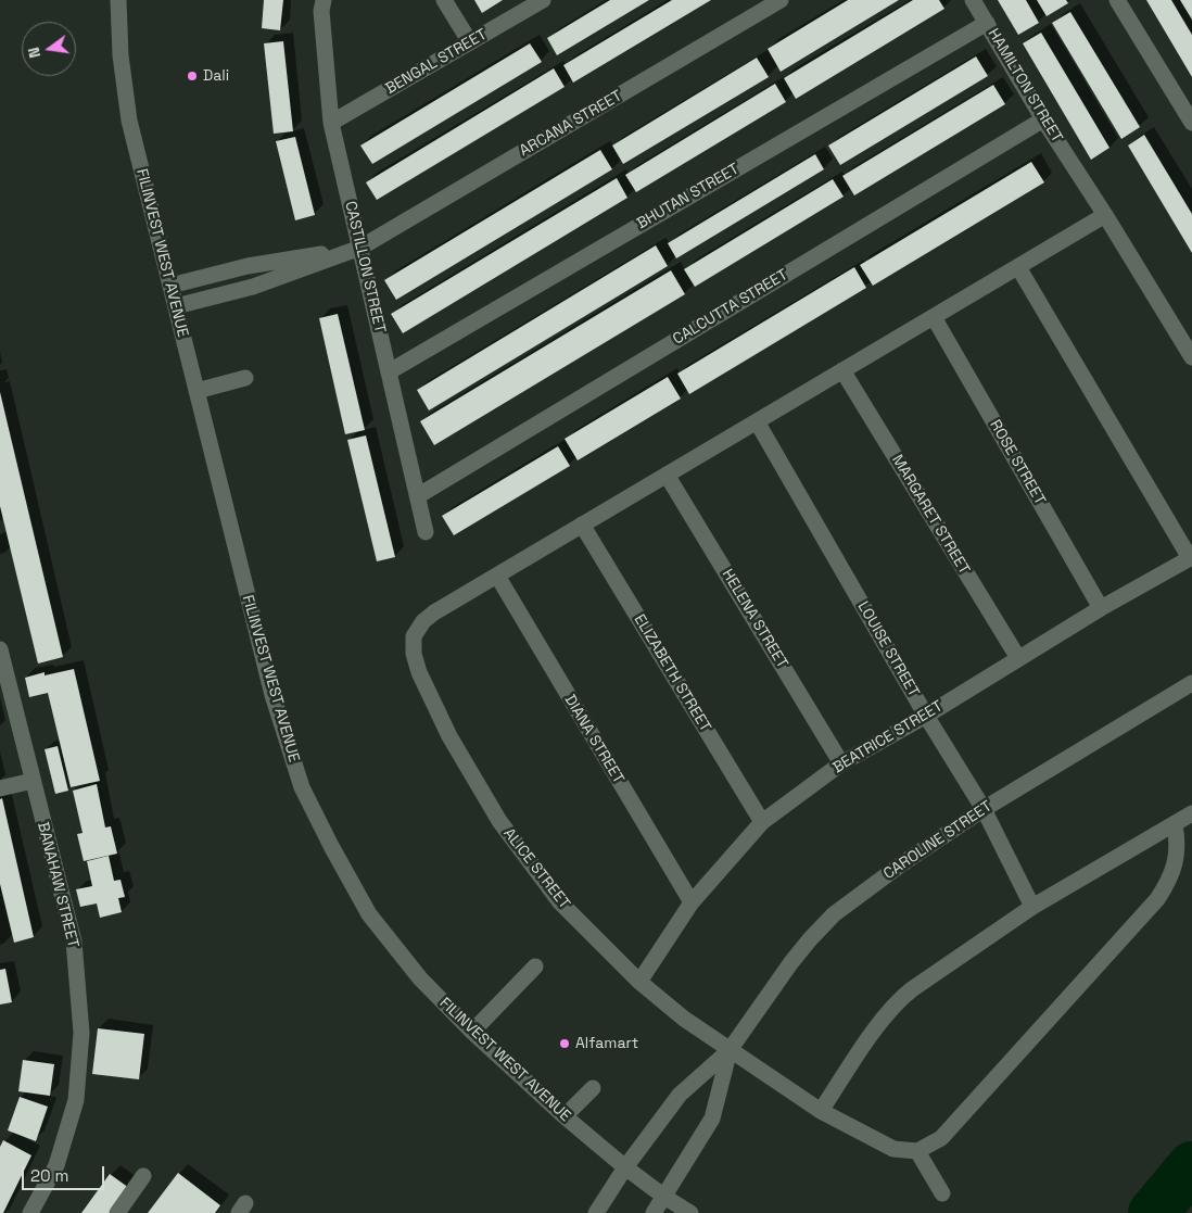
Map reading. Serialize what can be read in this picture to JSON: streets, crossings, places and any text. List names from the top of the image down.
{
  "streets": {
    "street": [
      "BENGAL STREET",
      "HAMILTON STREET",
      "ARCANA STREET",
      "BHUTAN STREET",
      "FILINVEST WEST AVENUE",
      "CASTILLON STREET",
      "CALCUTTA STREET",
      "ROSE STREET",
      "MARGARET STREET",
      "HELENA STREET",
      "LOUISE STREET",
      "ELIZABETH STREET",
      "BEATRICE STREET",
      "DIANA STREET",
      "CAROLINE STREET",
      "ALICE STREET",
      "BANAHAW STREET"
    ]
  },
  "crossings": [
    ["BENGAL STREET", "CASTILLON STREET"],
    ["HAMILTON STREET", "BHUTAN STREET"],
    ["HAMILTON STREET", "CALCUTTA STREET"],
    ["ARCANA STREET", "CASTILLON STREET"],
    ["BHUTAN STREET", "CASTILLON STREET"],
    ["CASTILLON STREET", "CALCUTTA STREET"],
    ["ROSE STREET", "BEATRICE STREET"],
    ["MARGARET STREET", "BEATRICE STREET"],
    ["HELENA STREET", "BEATRICE STREET"],
    ["LOUISE STREET", "BEATRICE STREET"],
    ["LOUISE STREET", "CAROLINE STREET"],
    ["ELIZABETH STREET", "BEATRICE STREET"],
    ["BEATRICE STREET", "DIANA STREET"],
    ["BEATRICE STREET", "ALICE STREET"],
    ["DIANA STREET", "ALICE STREET"],
    ["CAROLINE STREET", "ALICE STREET"]
  ],
  "places": ["Dali", "Alfamart"],
  "scale_bar": "20 m",
  "north": "left"
}
